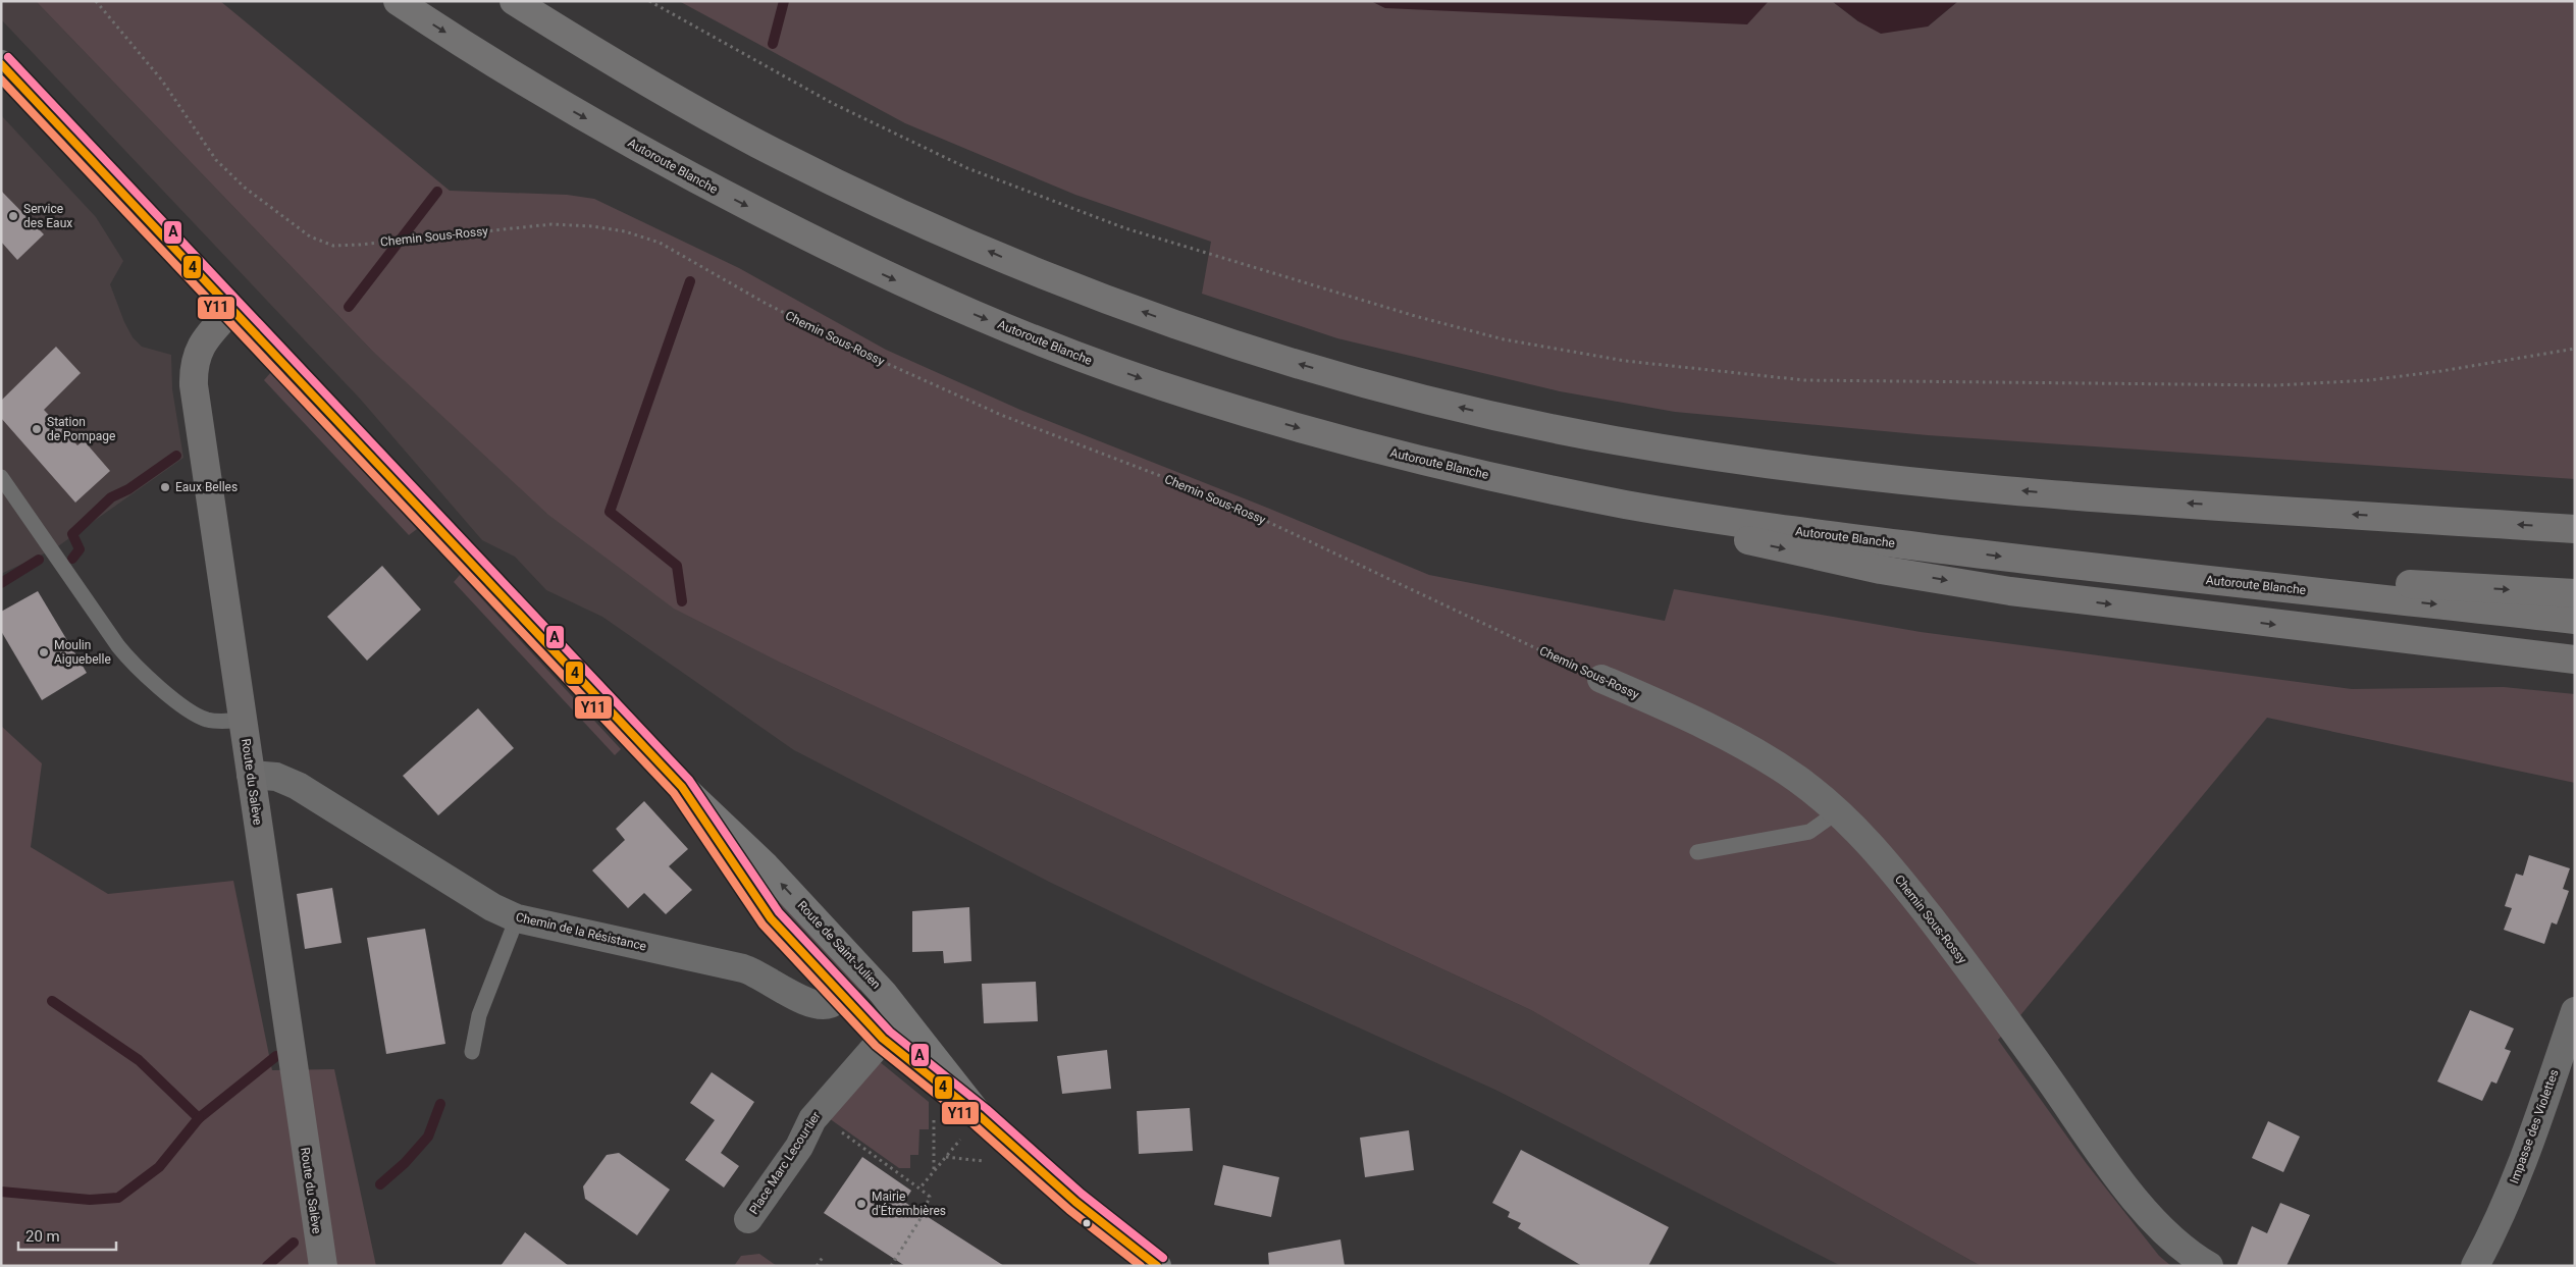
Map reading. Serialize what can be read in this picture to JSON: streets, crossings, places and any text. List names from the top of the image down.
{
  "streets": {
    "highway": ["Autoroute Blanche"],
    "main road": ["Route de Saint-Julien"],
    "street": [
      "Chemin Sous-Rossy",
      "Route du Salève",
      "Chemin de la Résistance",
      "Impasse des Violettes",
      "Place Marc Lecourtier"
    ]
  },
  "crossings": [
    ["Route du Salève", "Chemin de la Résistance"],
    ["Route du Salève", "Route de Saint-Julien"],
    ["Chemin de la Résistance", "Route de Saint-Julien"],
    ["Route de Saint-Julien", "Place Marc Lecourtier"]
  ],
  "places": [
    "Service des Eaux",
    "Station de Pompage",
    "Eaux Belles",
    "Moulin Aiguebelle",
    "Mairie d'Étrembières"
  ],
  "lines": ["transit line A", "transit line 4", "transit line Y11"],
  "scale_bar": "20 m"
}
